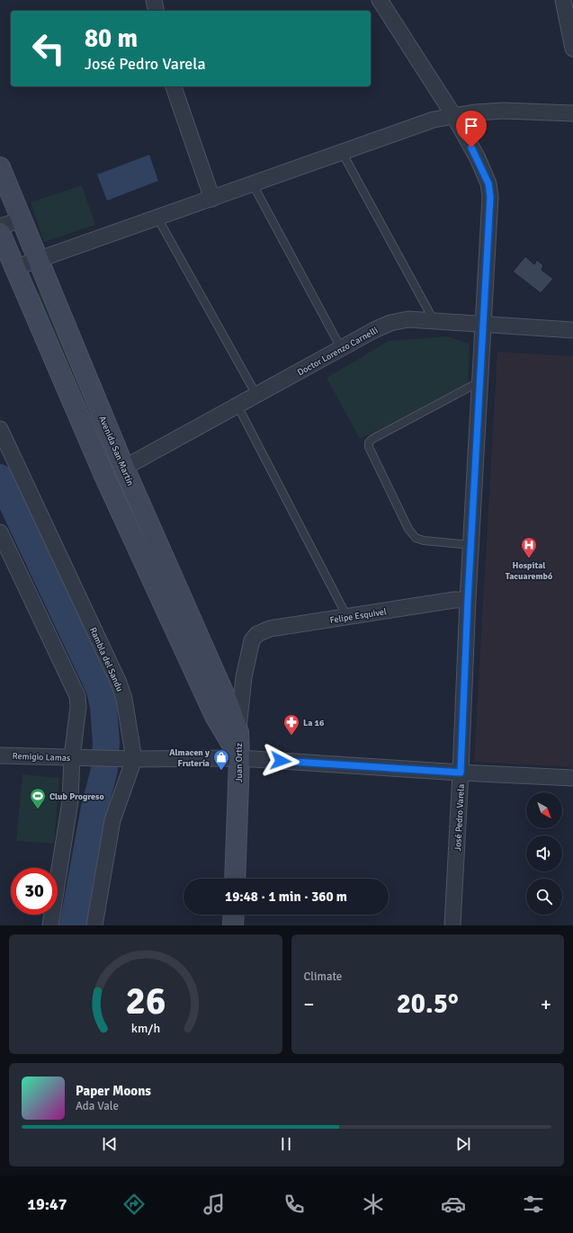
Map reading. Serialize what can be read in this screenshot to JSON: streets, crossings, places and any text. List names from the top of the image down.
{
  "streets": {
    "street": [
      "Doctor Lorenzo Carnelli",
      "Avenida San Martín",
      "Felipe Esquivel",
      "Rambla del Sandu",
      "Remigio Lamas",
      "Juan Ortiz",
      "José Pedro Varela"
    ]
  },
  "crossings": [
    ["Doctor Lorenzo Carnelli", "Avenida San Martín"],
    ["Doctor Lorenzo Carnelli", "José Pedro Varela"],
    ["Avenida San Martín", "Juan Ortiz"],
    ["Felipe Esquivel", "Juan Ortiz"],
    ["Felipe Esquivel", "José Pedro Varela"],
    ["Rambla del Sandu", "Remigio Lamas"],
    ["Remigio Lamas", "Juan Ortiz"],
    ["Remigio Lamas", "José Pedro Varela"]
  ],
  "places": {
    "hospital": ["Hospital Tacuarembó"],
    "pharmacy": ["La 16"],
    "shop": ["Almacen y Frutería"],
    "sports": ["Club Progreso"]
  },
  "north": "bottom right",
  "page": {
    "turn": ["80 m", "José Pedro Varela"],
    "limit": "30",
    "trip": "19:48 · 1 min · 360 m",
    "tile": "Climate",
    "heat": ["−", "20.5°", "+"],
    "song": ["Paper Moons", "Ada Vale"],
    "tabs": "19:47",
    "gauge": ["26", "km/h"]
  }
}
